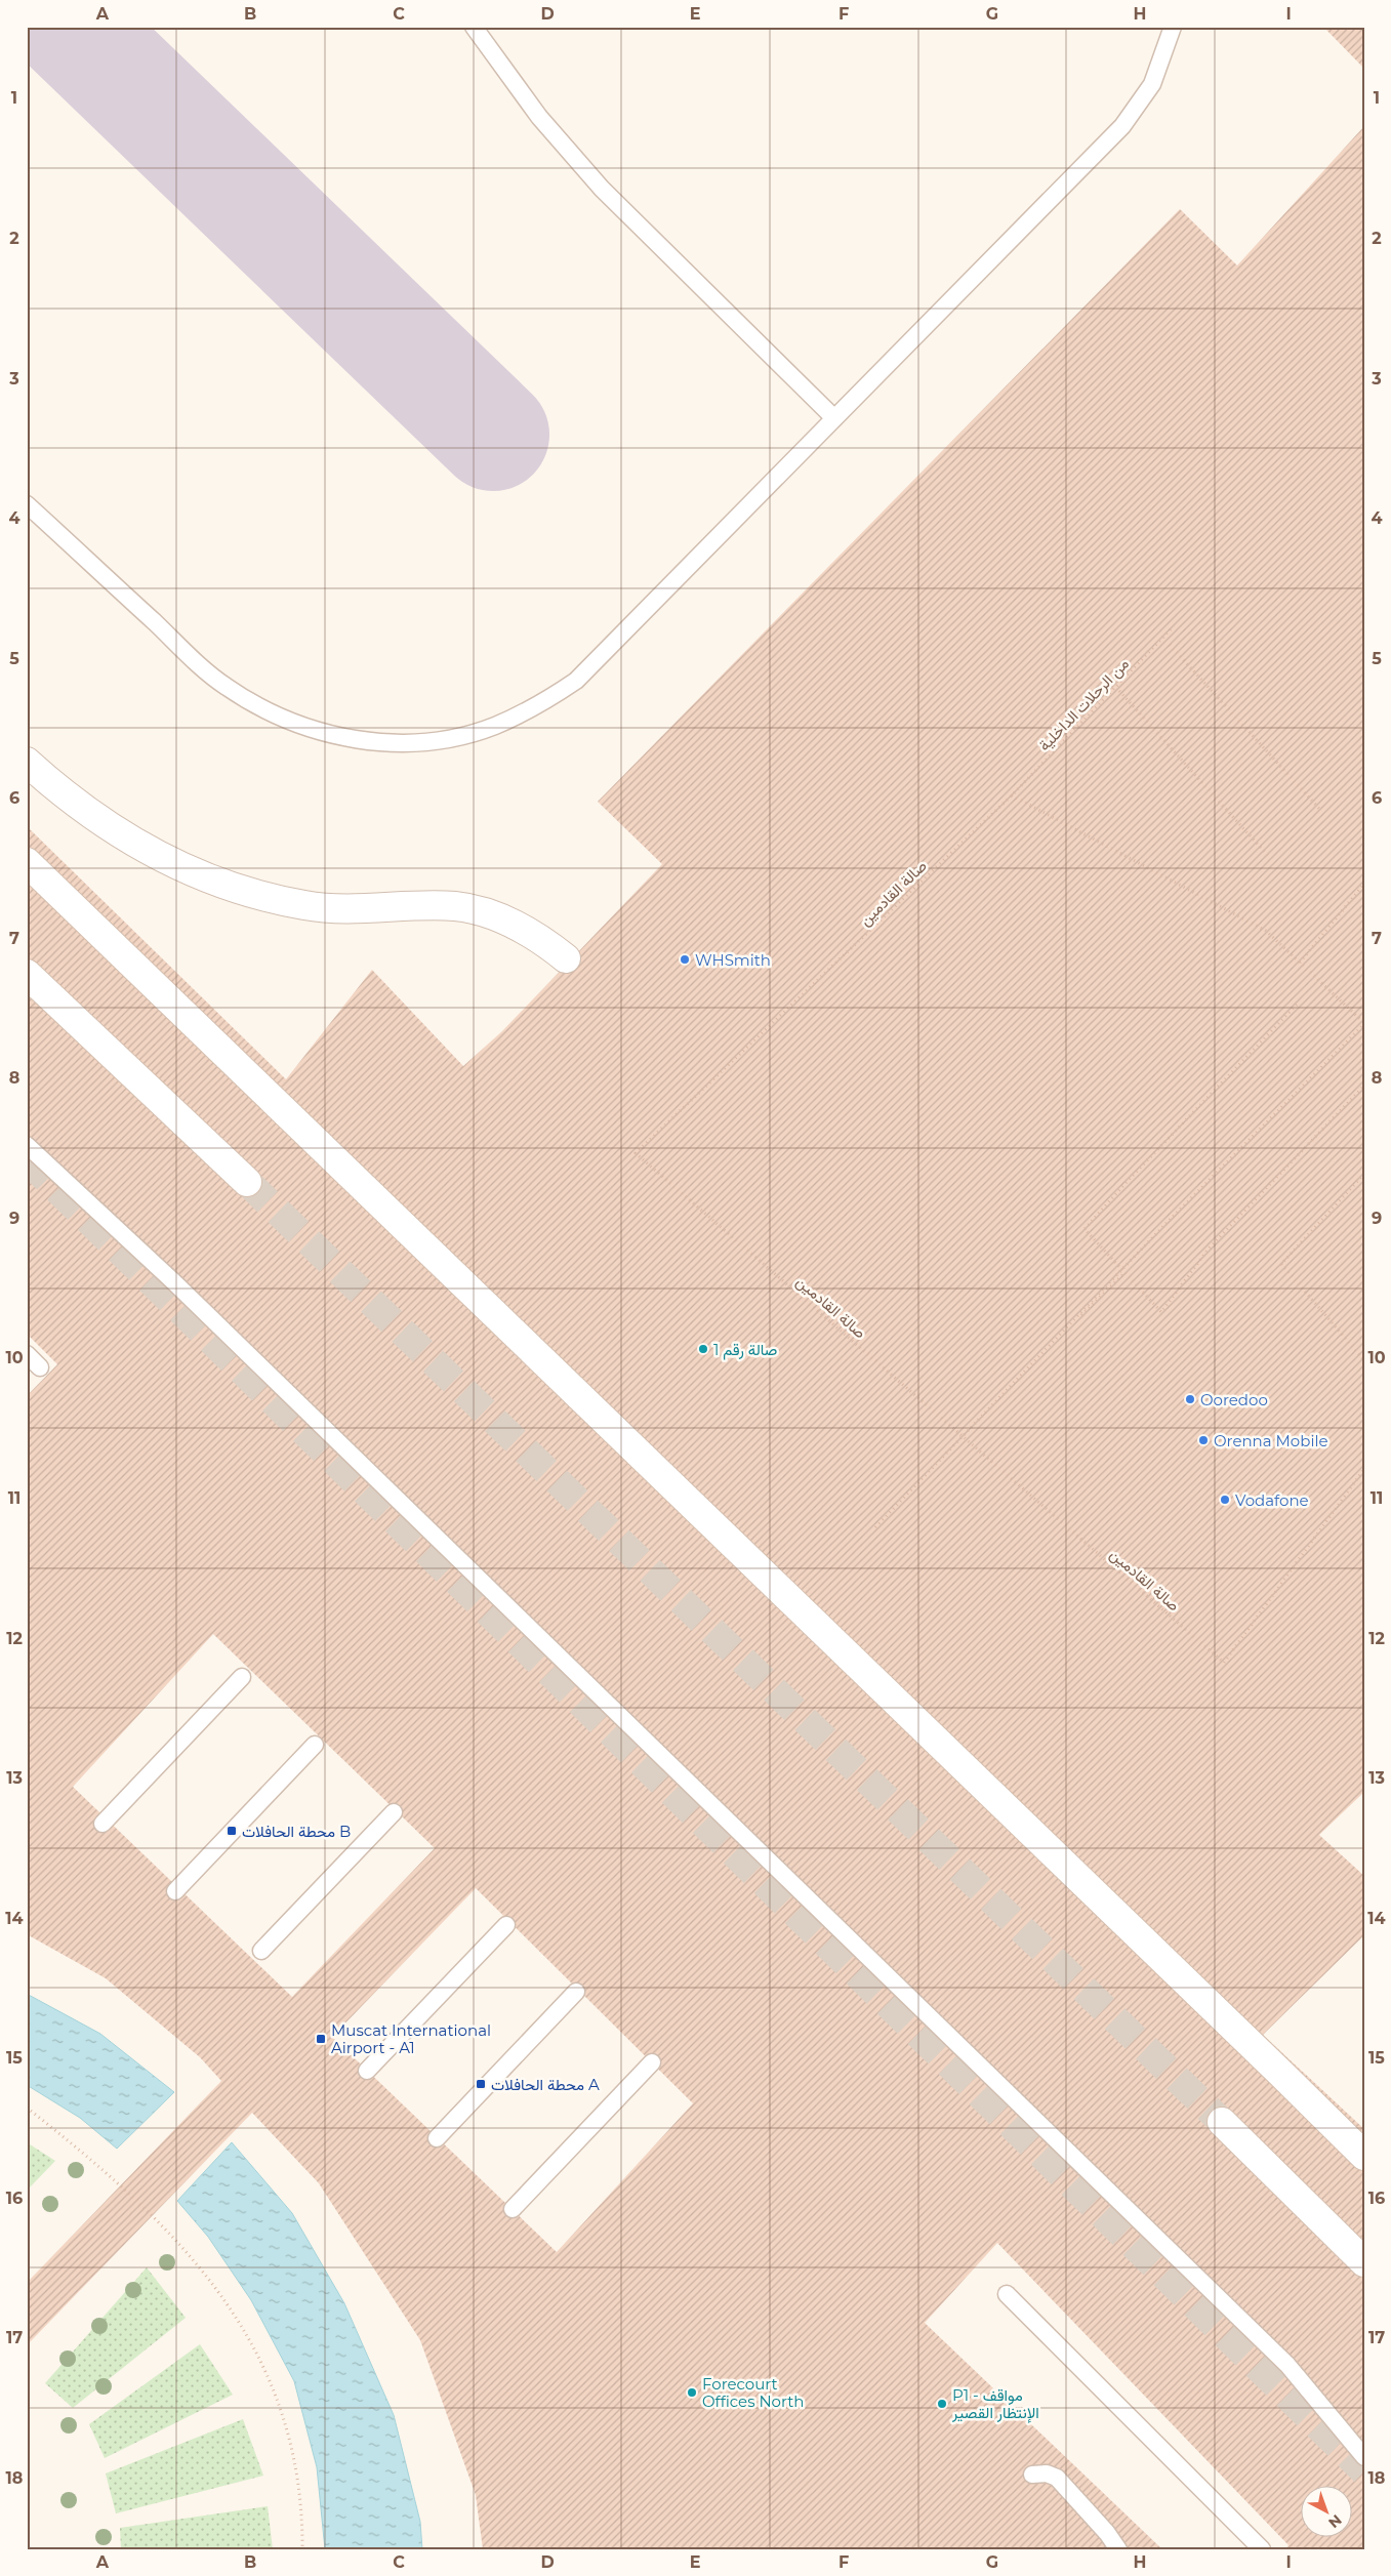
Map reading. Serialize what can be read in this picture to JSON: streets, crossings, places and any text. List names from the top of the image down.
{
  "streets": {
    "path": ["من الرحلات الداخلية", "صالة القادمين"]
  },
  "crossings": [
    ["من الرحلات الداخلية", "صالة القادمين"]
  ],
  "places": {
    "other": [
      "WHSmith",
      "صالة رقم 1",
      "Ooredoo",
      "Orenna Mobile",
      "Vodafone",
      "Forecourt Offices North",
      "P1 - مواقف الإنتظار القصير"
    ],
    "transit": ["محطة الحافلات B", "Muscat International Airport - A1", "محطة الحافلات A"]
  },
  "north": "bottom right",
  "grid": {
    "columns": [
      "A",
      "B",
      "C",
      "D",
      "E",
      "F",
      "G",
      "H",
      "I"
    ],
    "rows": [
      "1",
      "2",
      "3",
      "4",
      "5",
      "6",
      "7",
      "8",
      "9",
      "10",
      "11",
      "12",
      "13",
      "14",
      "15",
      "16",
      "17",
      "18"
    ]
  }
}
